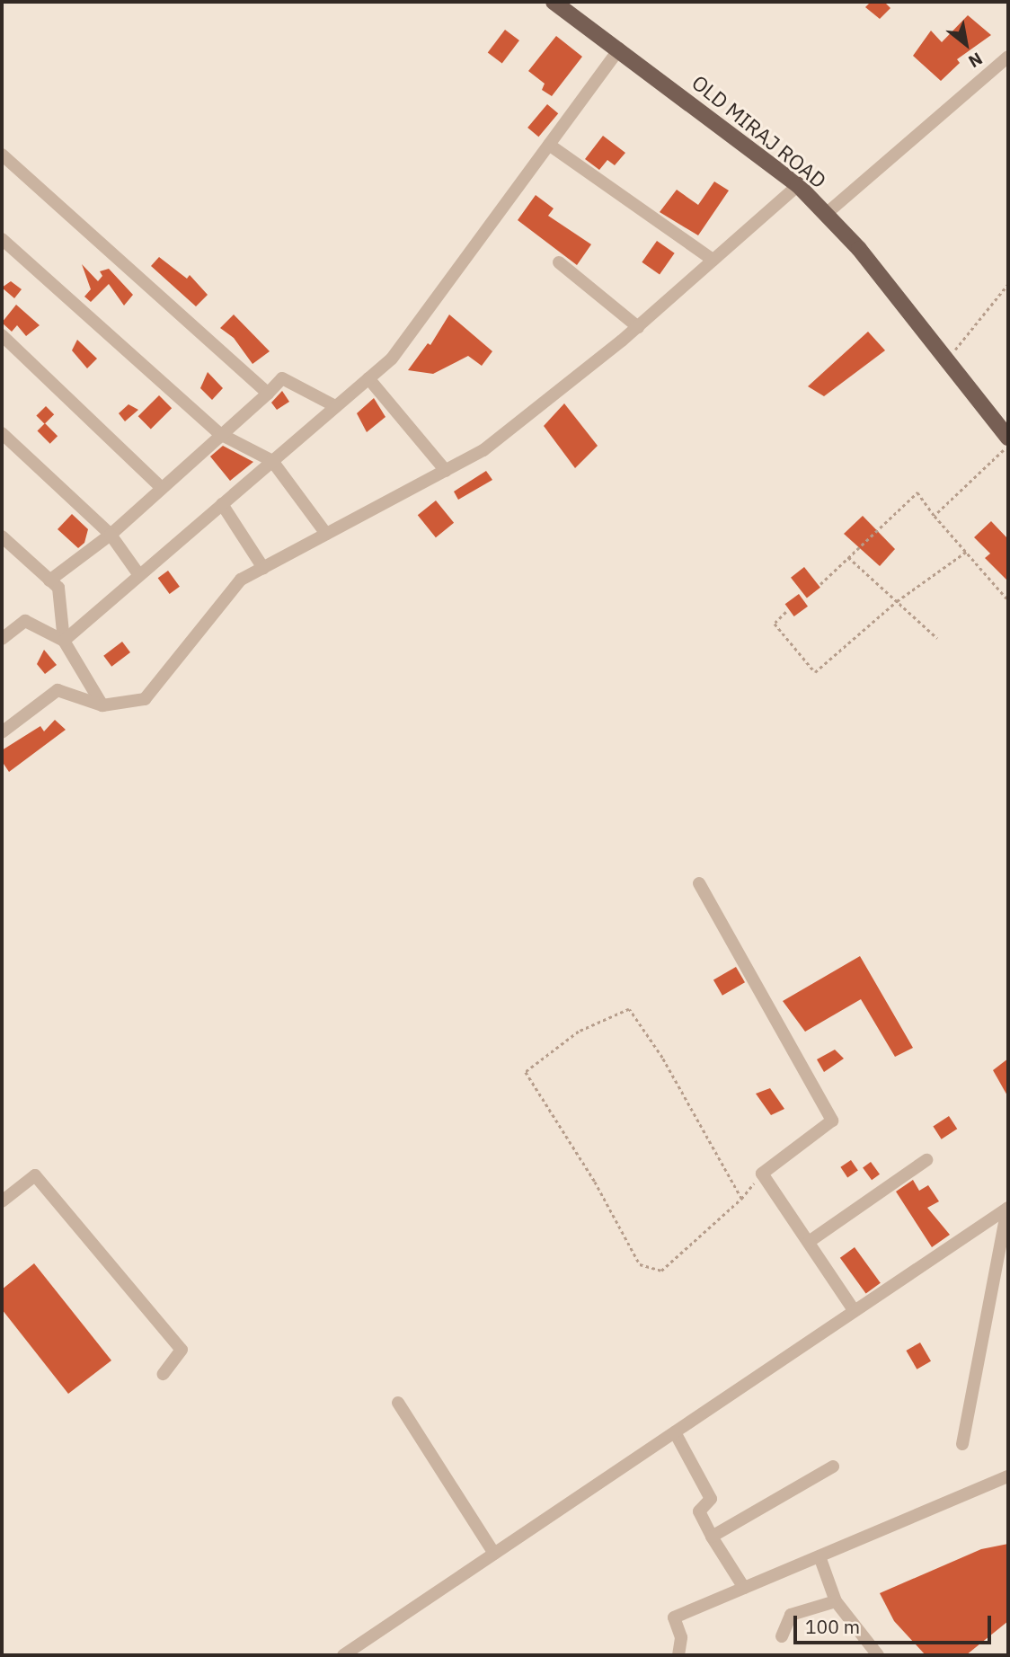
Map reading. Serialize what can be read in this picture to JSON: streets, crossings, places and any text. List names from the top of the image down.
{
  "streets": {
    "main road": ["OLD MIRAJ ROAD"]
  },
  "scale_bar": "100 m",
  "north": "bottom right"
}
